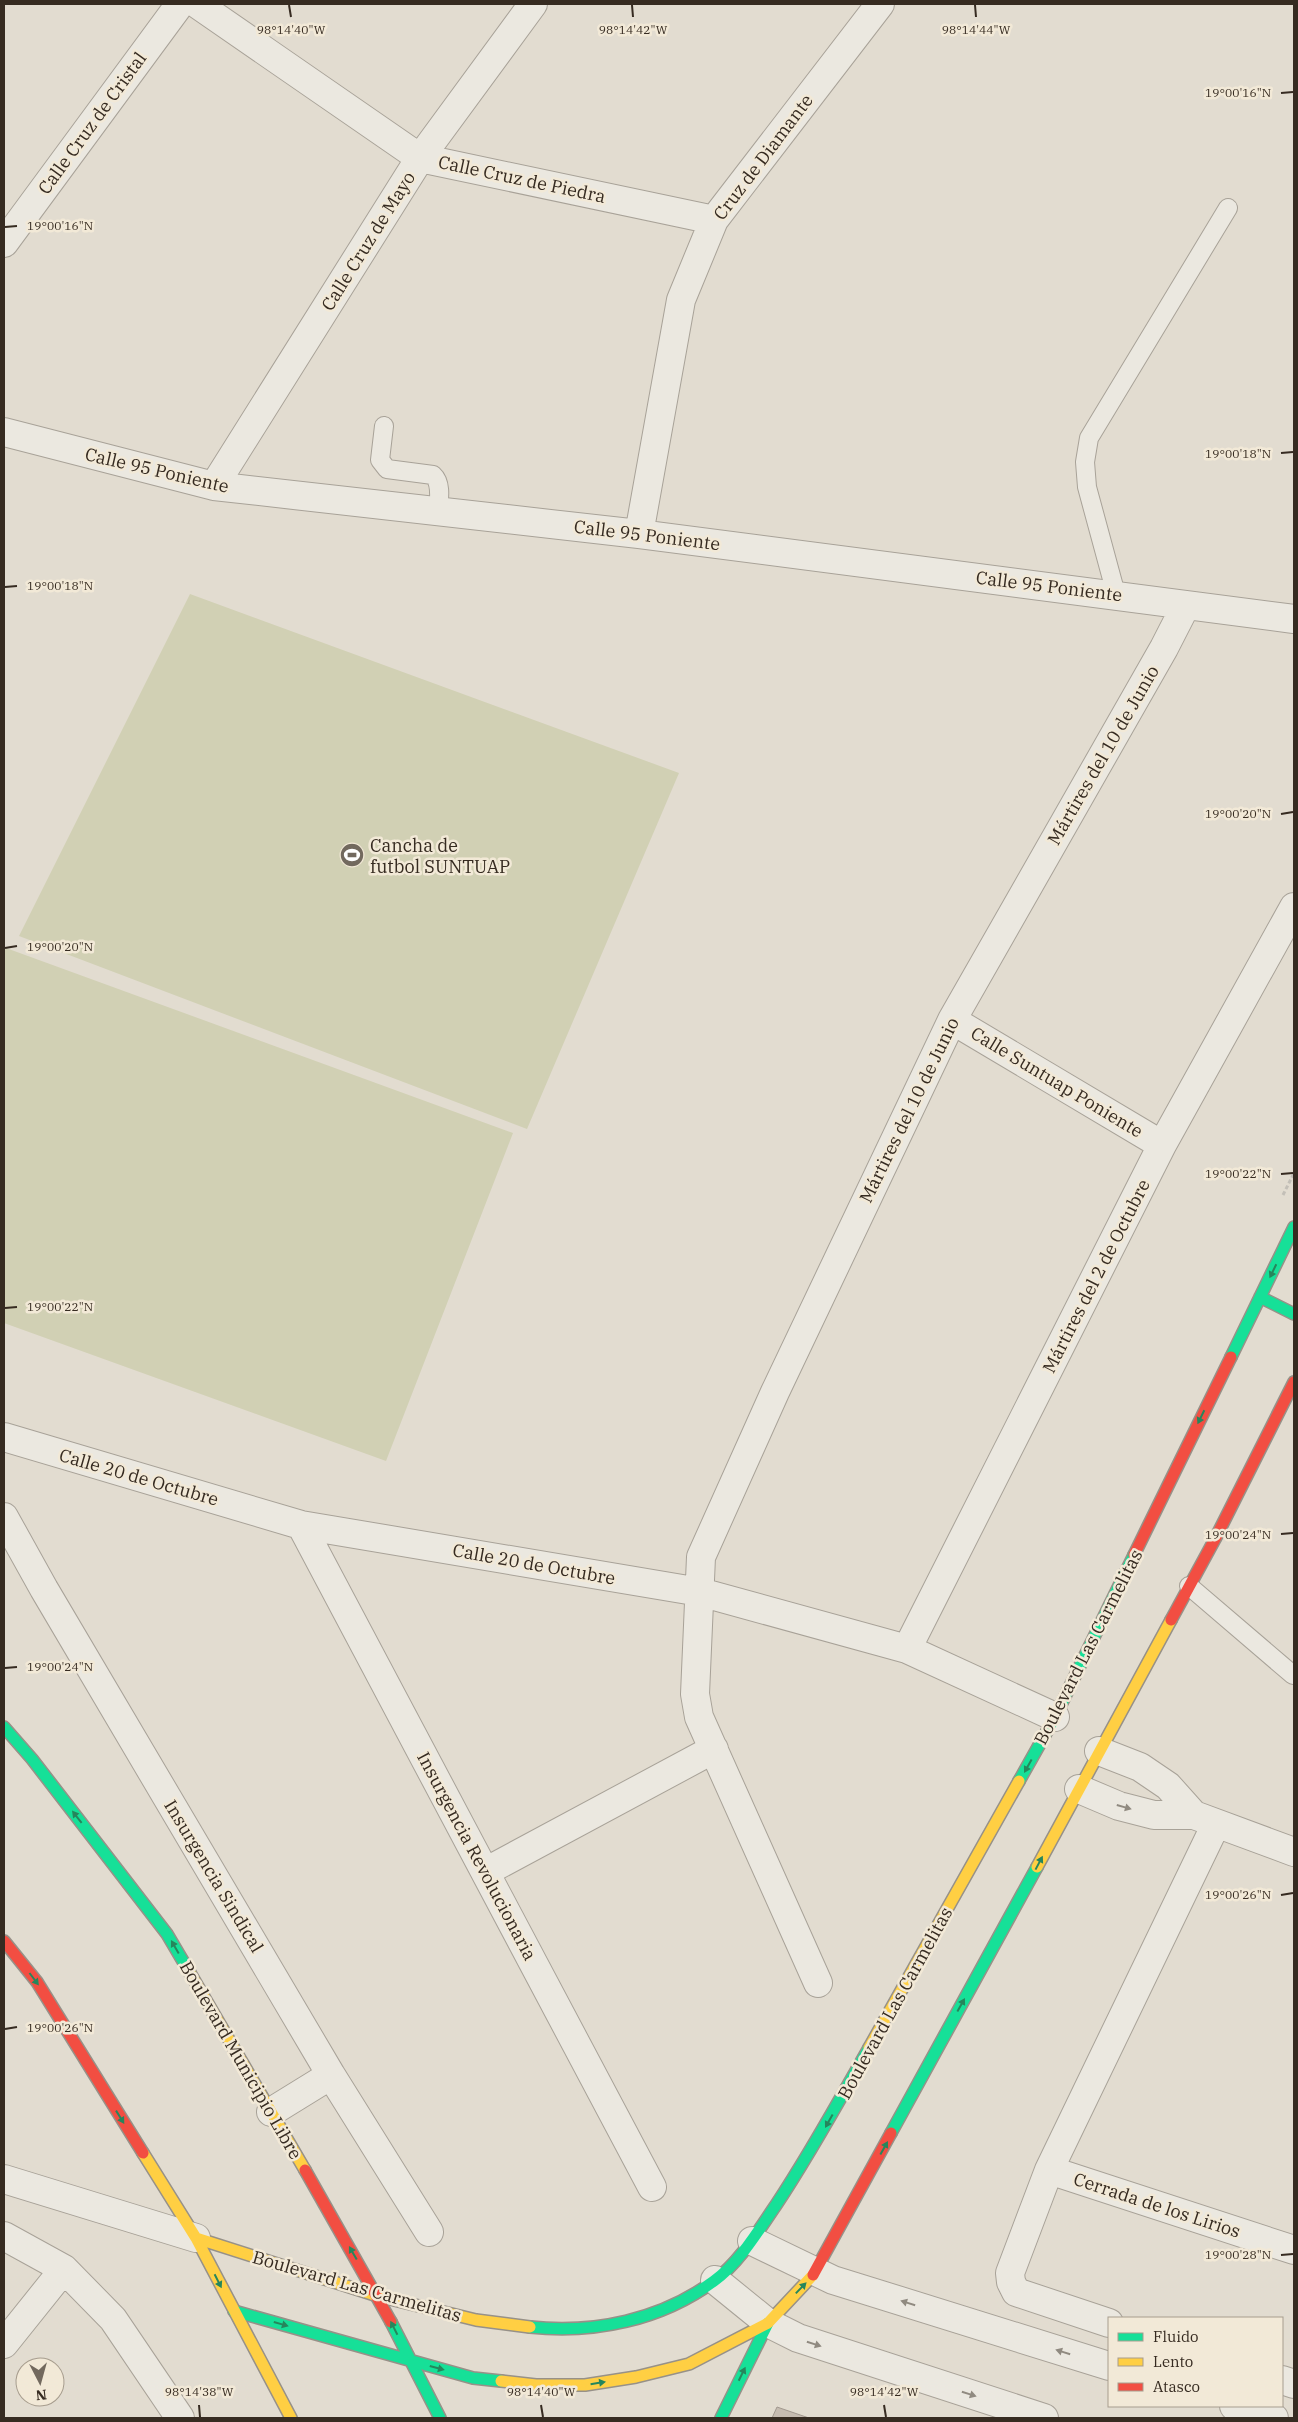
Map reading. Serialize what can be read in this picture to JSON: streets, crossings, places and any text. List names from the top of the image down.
{
  "streets": {
    "main road": ["Boulevard Las Carmelitas", "Boulevard Municipio Libre"],
    "street": [
      "Calle Cruz de Cristal",
      "Cruz de Diamante",
      "Calle Cruz de Piedra",
      "Calle Cruz de Mayo",
      "Calle 95 Poniente",
      "Mártires del 10 de Junio",
      "Calle Suntuap Poniente",
      "Mártires del 2 de Octubre",
      "Calle 20 de Octubre",
      "Insurgencia Revolucionaria",
      "Insurgencia Sindical",
      "Cerrada de los Lirios"
    ]
  },
  "crossings": [
    ["Cruz de Diamante", "Calle Cruz de Piedra"],
    ["Cruz de Diamante", "Calle 95 Poniente"],
    ["Calle Cruz de Piedra", "Calle Cruz de Mayo"],
    ["Calle Cruz de Mayo", "Calle 95 Poniente"],
    ["Calle 95 Poniente", "Mártires del 10 de Junio"],
    ["Mártires del 10 de Junio", "Calle Suntuap Poniente"],
    ["Mártires del 10 de Junio", "Calle 20 de Octubre"],
    ["Calle Suntuap Poniente", "Mártires del 2 de Octubre"],
    ["Mártires del 2 de Octubre", "Calle 20 de Octubre"],
    ["Calle 20 de Octubre", "Boulevard Las Carmelitas"],
    ["Calle 20 de Octubre", "Insurgencia Revolucionaria"],
    ["Boulevard Las Carmelitas", "Boulevard Municipio Libre"]
  ],
  "one_way": ["Boulevard Municipio Libre"],
  "places": {
    "sports": ["Cancha de futbol SUNTUAP"]
  },
  "legend": ["Fluido", "Lento", "Atasco"],
  "north": "bottom",
  "coordinates": [
    "98°14'40\"W",
    "98°14'42\"W",
    "98°14'44\"W",
    "19°00'16\"N",
    "19°00'18\"N",
    "19°00'20\"N",
    "19°00'22\"N",
    "19°00'24\"N",
    "19°00'26\"N",
    "19°00'28\"N",
    "98°14'38\"W"
  ]
}
